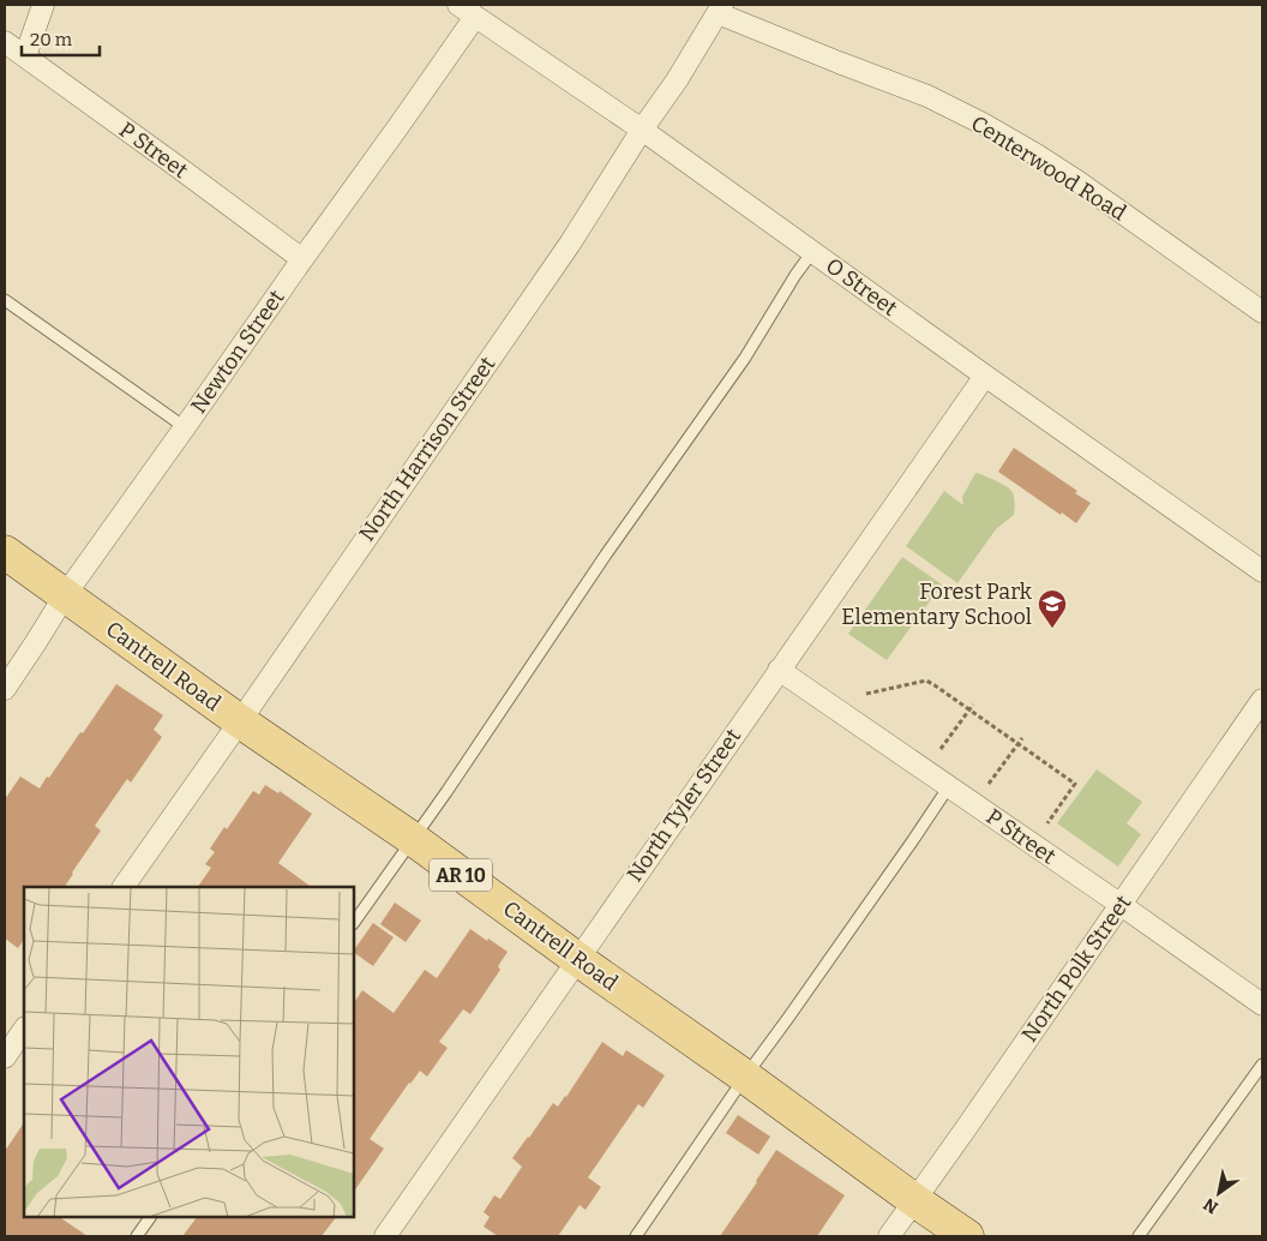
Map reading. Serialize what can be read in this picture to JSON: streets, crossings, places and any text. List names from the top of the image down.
{
  "streets": {
    "main road": ["Cantrell Road", "AR 10"],
    "street": [
      "P Street",
      "Centerwood Road",
      "O Street",
      "Newton Street",
      "North Harrison Street",
      "North Tyler Street",
      "North Polk Street"
    ]
  },
  "crossings": [
    ["P Street", "Newton Street"],
    ["P Street", "North Tyler Street"],
    ["P Street", "North Polk Street"],
    ["Centerwood Road", "North Harrison Street"],
    ["O Street", "Newton Street"],
    ["O Street", "North Harrison Street"],
    ["O Street", "North Tyler Street"],
    ["Newton Street", "Cantrell Road"],
    ["North Harrison Street", "Cantrell Road"],
    ["Cantrell Road", "North Tyler Street"],
    ["Cantrell Road", "North Polk Street"]
  ],
  "places": {
    "school or university": ["Forest Park Elementary School"]
  },
  "scale_bar": "20 m",
  "north": "bottom left"
}
